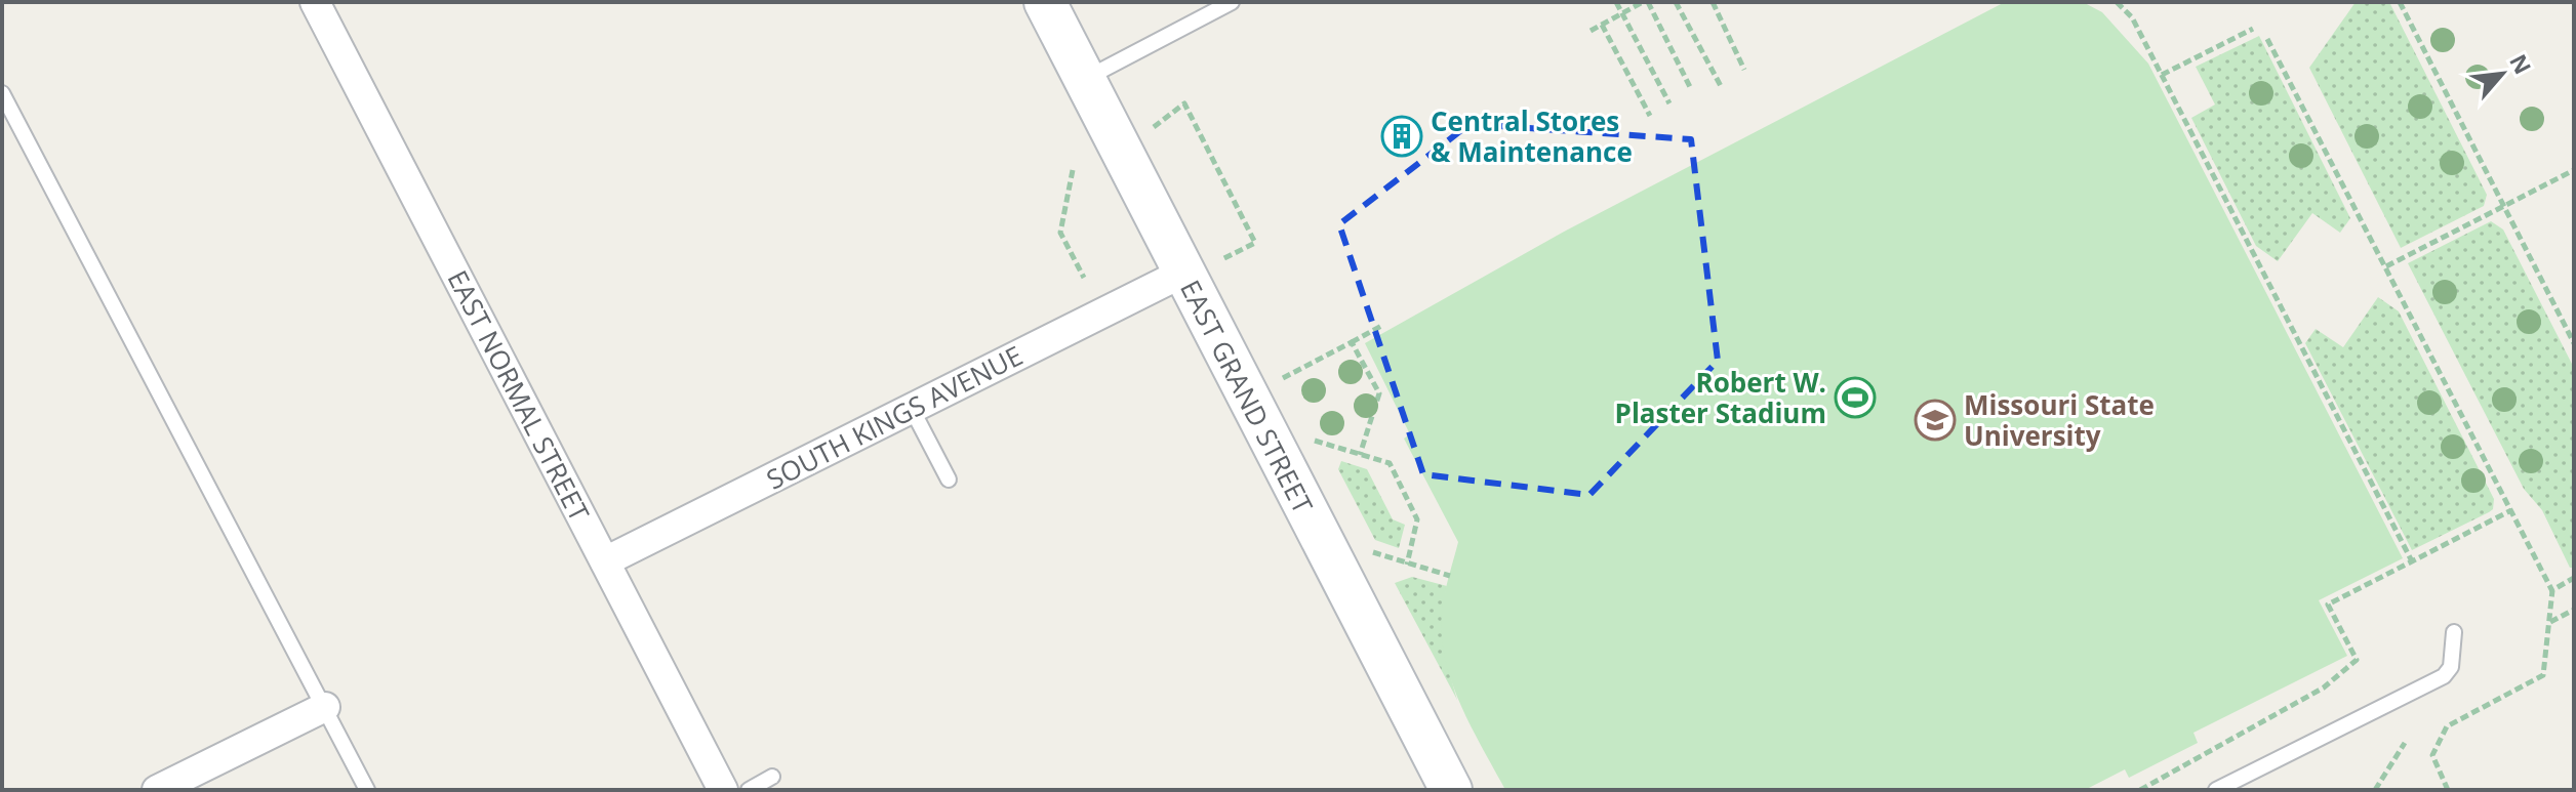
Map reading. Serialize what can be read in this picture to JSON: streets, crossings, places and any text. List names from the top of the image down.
{
  "streets": {
    "main road": ["EAST GRAND STREET"],
    "street": ["EAST NORMAL STREET", "SOUTH KINGS AVENUE"]
  },
  "crossings": [
    ["EAST NORMAL STREET", "SOUTH KINGS AVENUE"],
    ["EAST GRAND STREET", "SOUTH KINGS AVENUE"]
  ],
  "places": {
    "building": ["Central Stores & Maintenance"],
    "sports": ["Robert W. Plaster Stadium"],
    "school or university": ["Missouri State University"]
  },
  "north": "top right"
}
